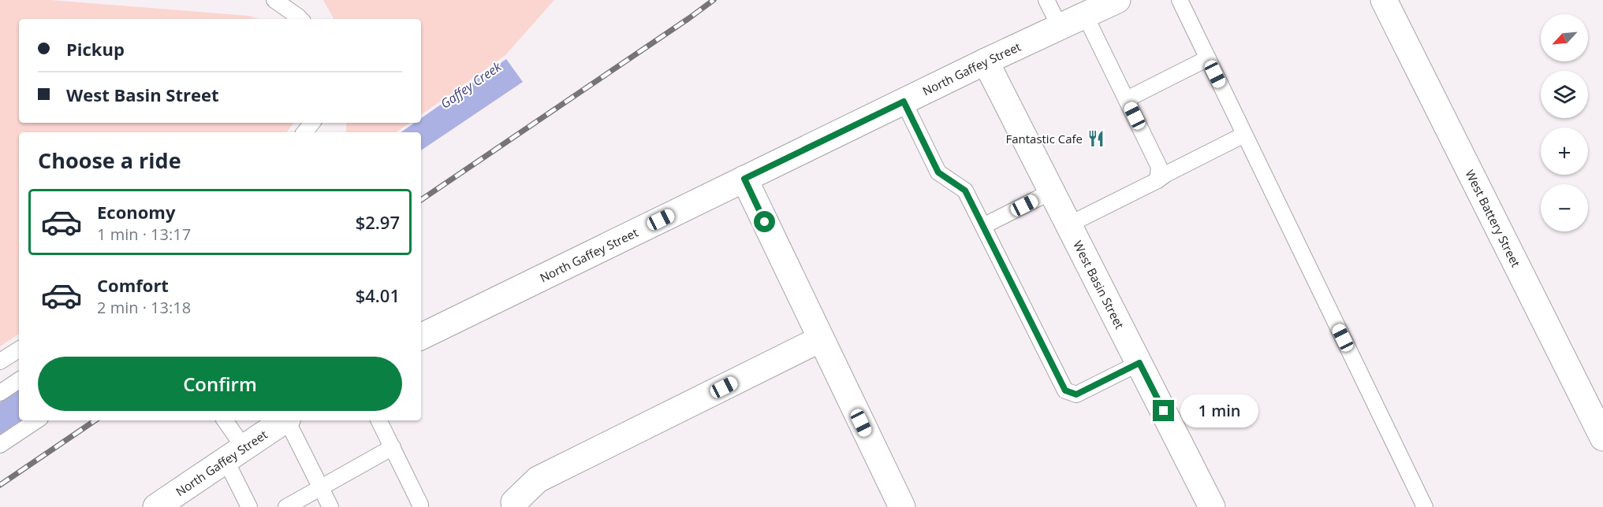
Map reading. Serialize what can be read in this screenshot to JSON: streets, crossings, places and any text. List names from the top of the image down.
{
  "streets": {
    "street": ["North Gaffey Street", "West Battery Street", "West Basin Street"]
  },
  "crossings": [
    ["North Gaffey Street", "West Basin Street"]
  ],
  "water": ["Gaffey Creek"],
  "places": {
    "restaurant": ["Fantastic Cafe"]
  },
  "north": "bottom left",
  "page": {
    "map_buttons": ["+", "−"],
    "banner": ["Pickup", "West Basin Street"],
    "heading": "Choose a ride",
    "list": [
      {
        "name": "Economy",
        "note": "1 min · 13:17",
        "value": "$2.97"
      },
      {
        "name": "Comfort",
        "note": "2 min · 13:18",
        "value": "$4.01"
      }
    ],
    "buttons": "Confirm",
    "bubble": "1 min"
  }
}
